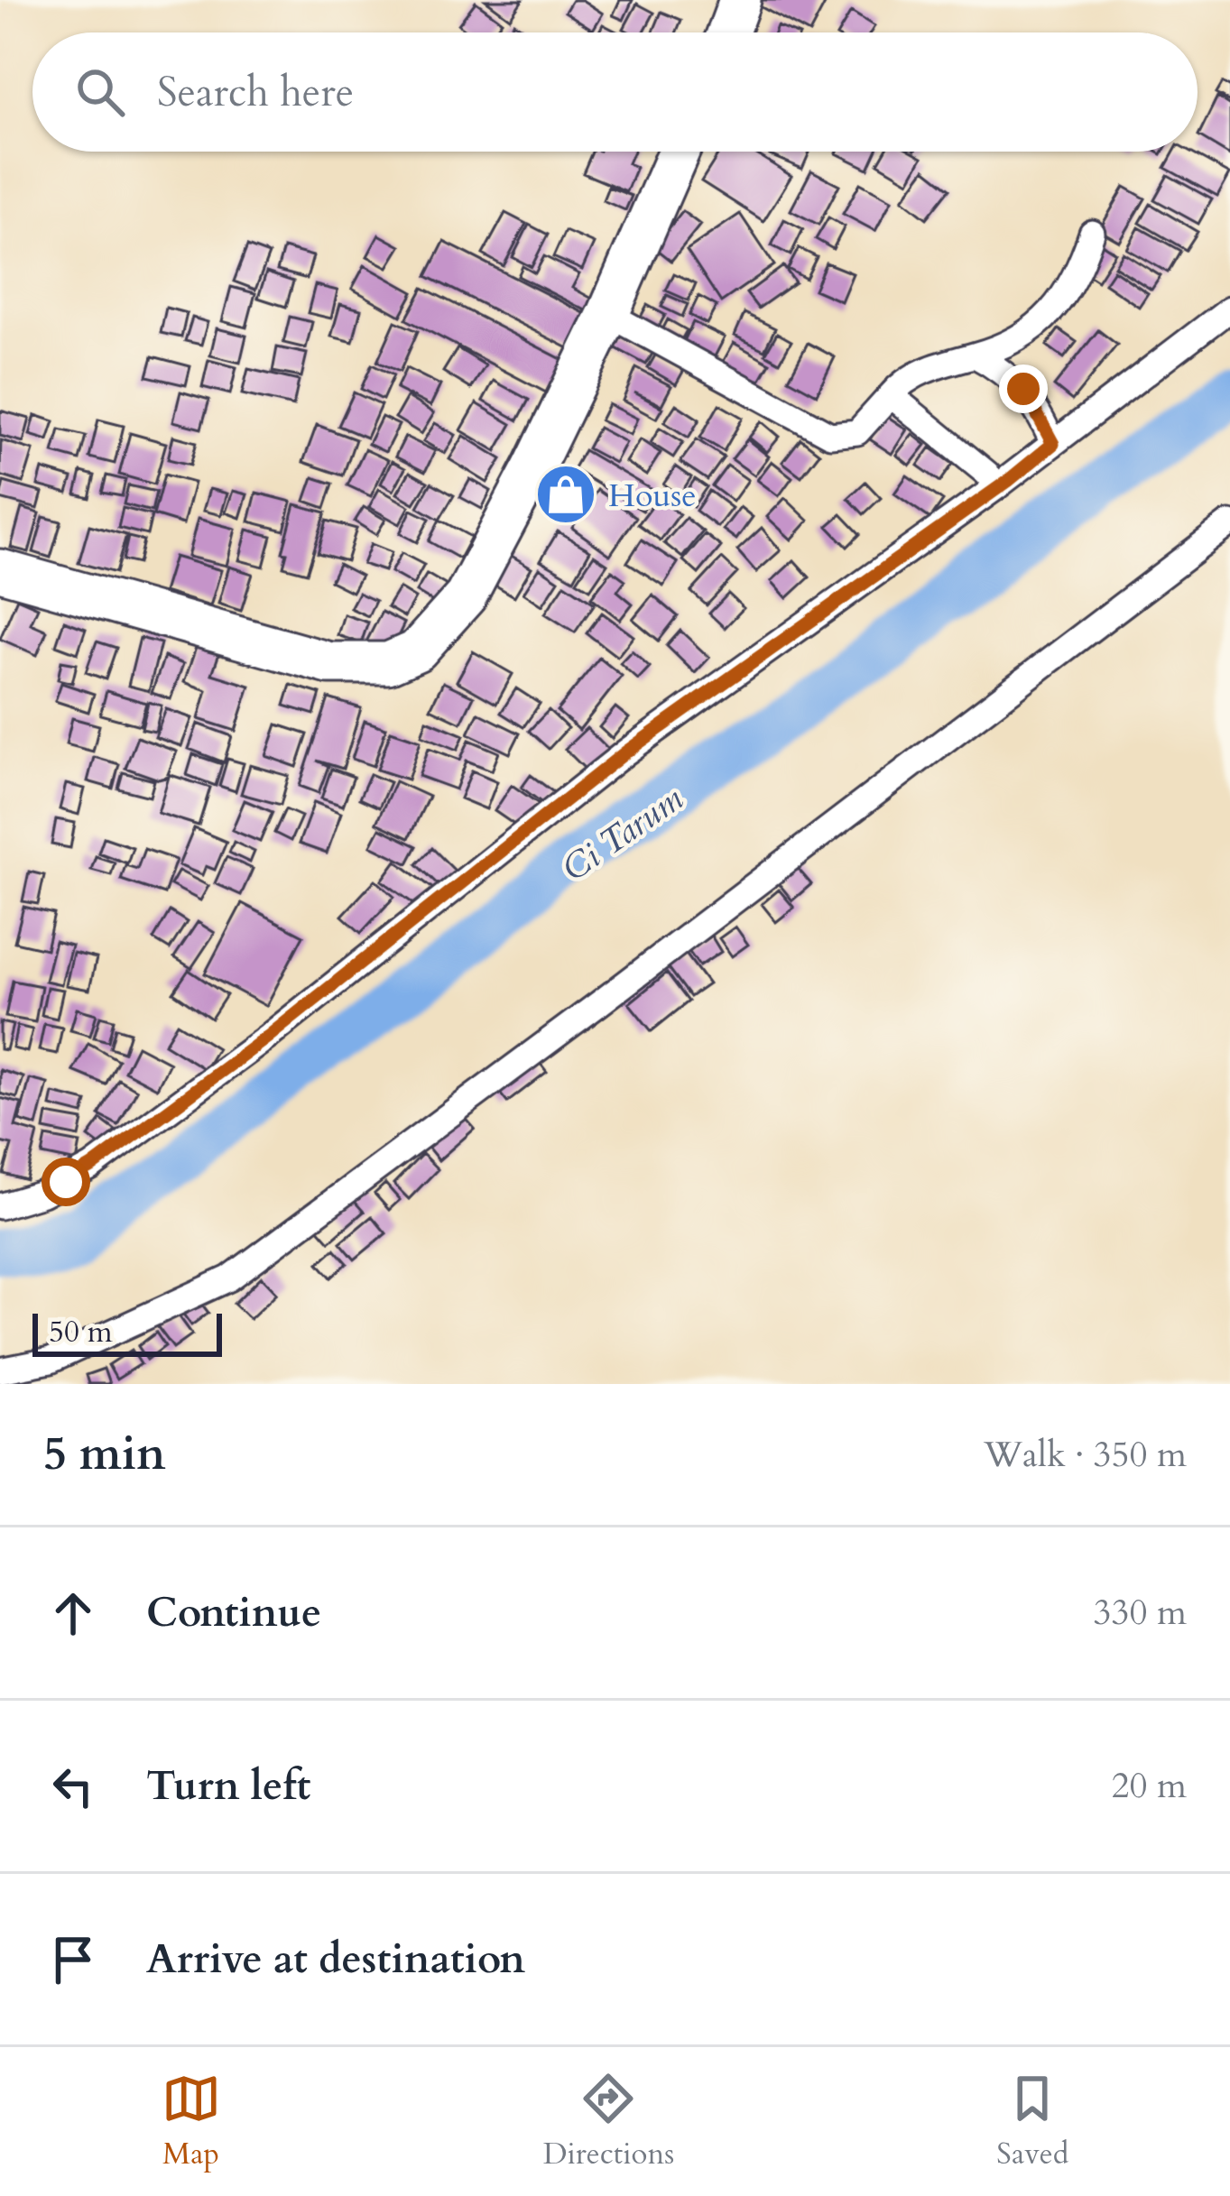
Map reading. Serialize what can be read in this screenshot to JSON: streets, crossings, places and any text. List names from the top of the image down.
{
  "water": ["Ci Tarum"],
  "places": {
    "shop": ["House"]
  },
  "scale_bar": "50 m",
  "page": {
    "search": "Search here",
    "scale": "50 m",
    "heading": ["5 min", "Walk · 350 m"],
    "list": [
      ["Continue", "330 m"],
      ["Turn left", "20 m"],
      "Arrive at destination"
    ],
    "nav": ["Map", "Directions", "Saved"]
  }
}
